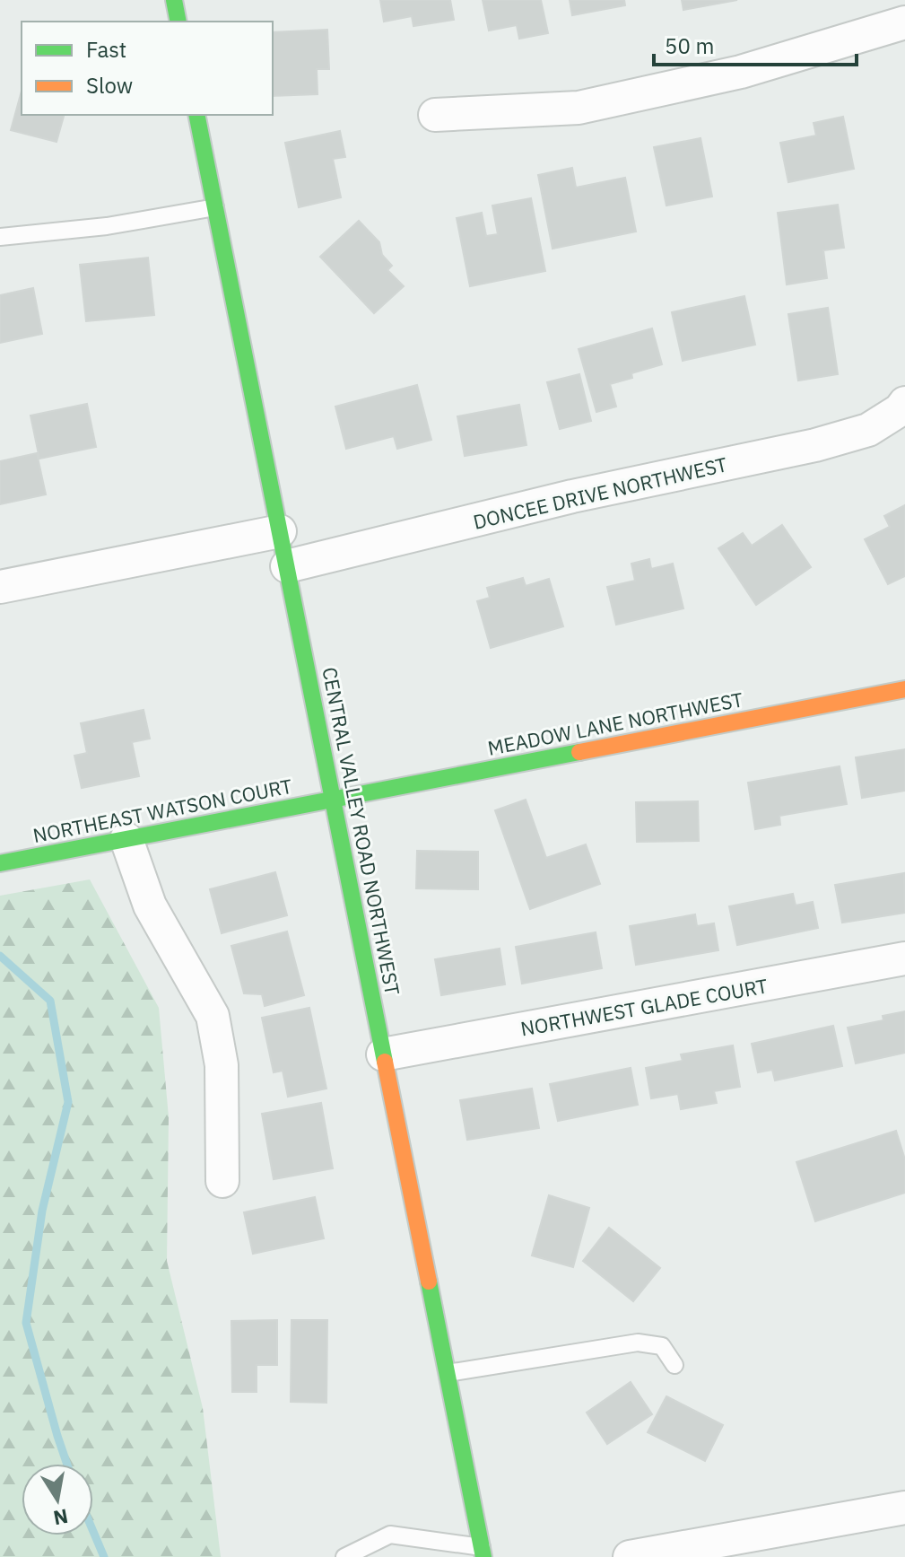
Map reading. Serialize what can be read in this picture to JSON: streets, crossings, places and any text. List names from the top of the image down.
{
  "streets": {
    "main road": ["MEADOW LANE NORTHWEST", "NORTHEAST WATSON COURT", "CENTRAL VALLEY ROAD NORTHWEST"],
    "street": ["DONCEE DRIVE NORTHWEST", "NORTHWEST GLADE COURT"]
  },
  "crossings": [
    ["DONCEE DRIVE NORTHWEST", "CENTRAL VALLEY ROAD NORTHWEST"],
    ["MEADOW LANE NORTHWEST", "NORTHEAST WATSON COURT"],
    ["MEADOW LANE NORTHWEST", "CENTRAL VALLEY ROAD NORTHWEST"],
    ["NORTHEAST WATSON COURT", "CENTRAL VALLEY ROAD NORTHWEST"],
    ["CENTRAL VALLEY ROAD NORTHWEST", "NORTHWEST GLADE COURT"]
  ],
  "legend": ["Fast", "Slow"],
  "scale_bar": "50 m",
  "north": "bottom"
}
